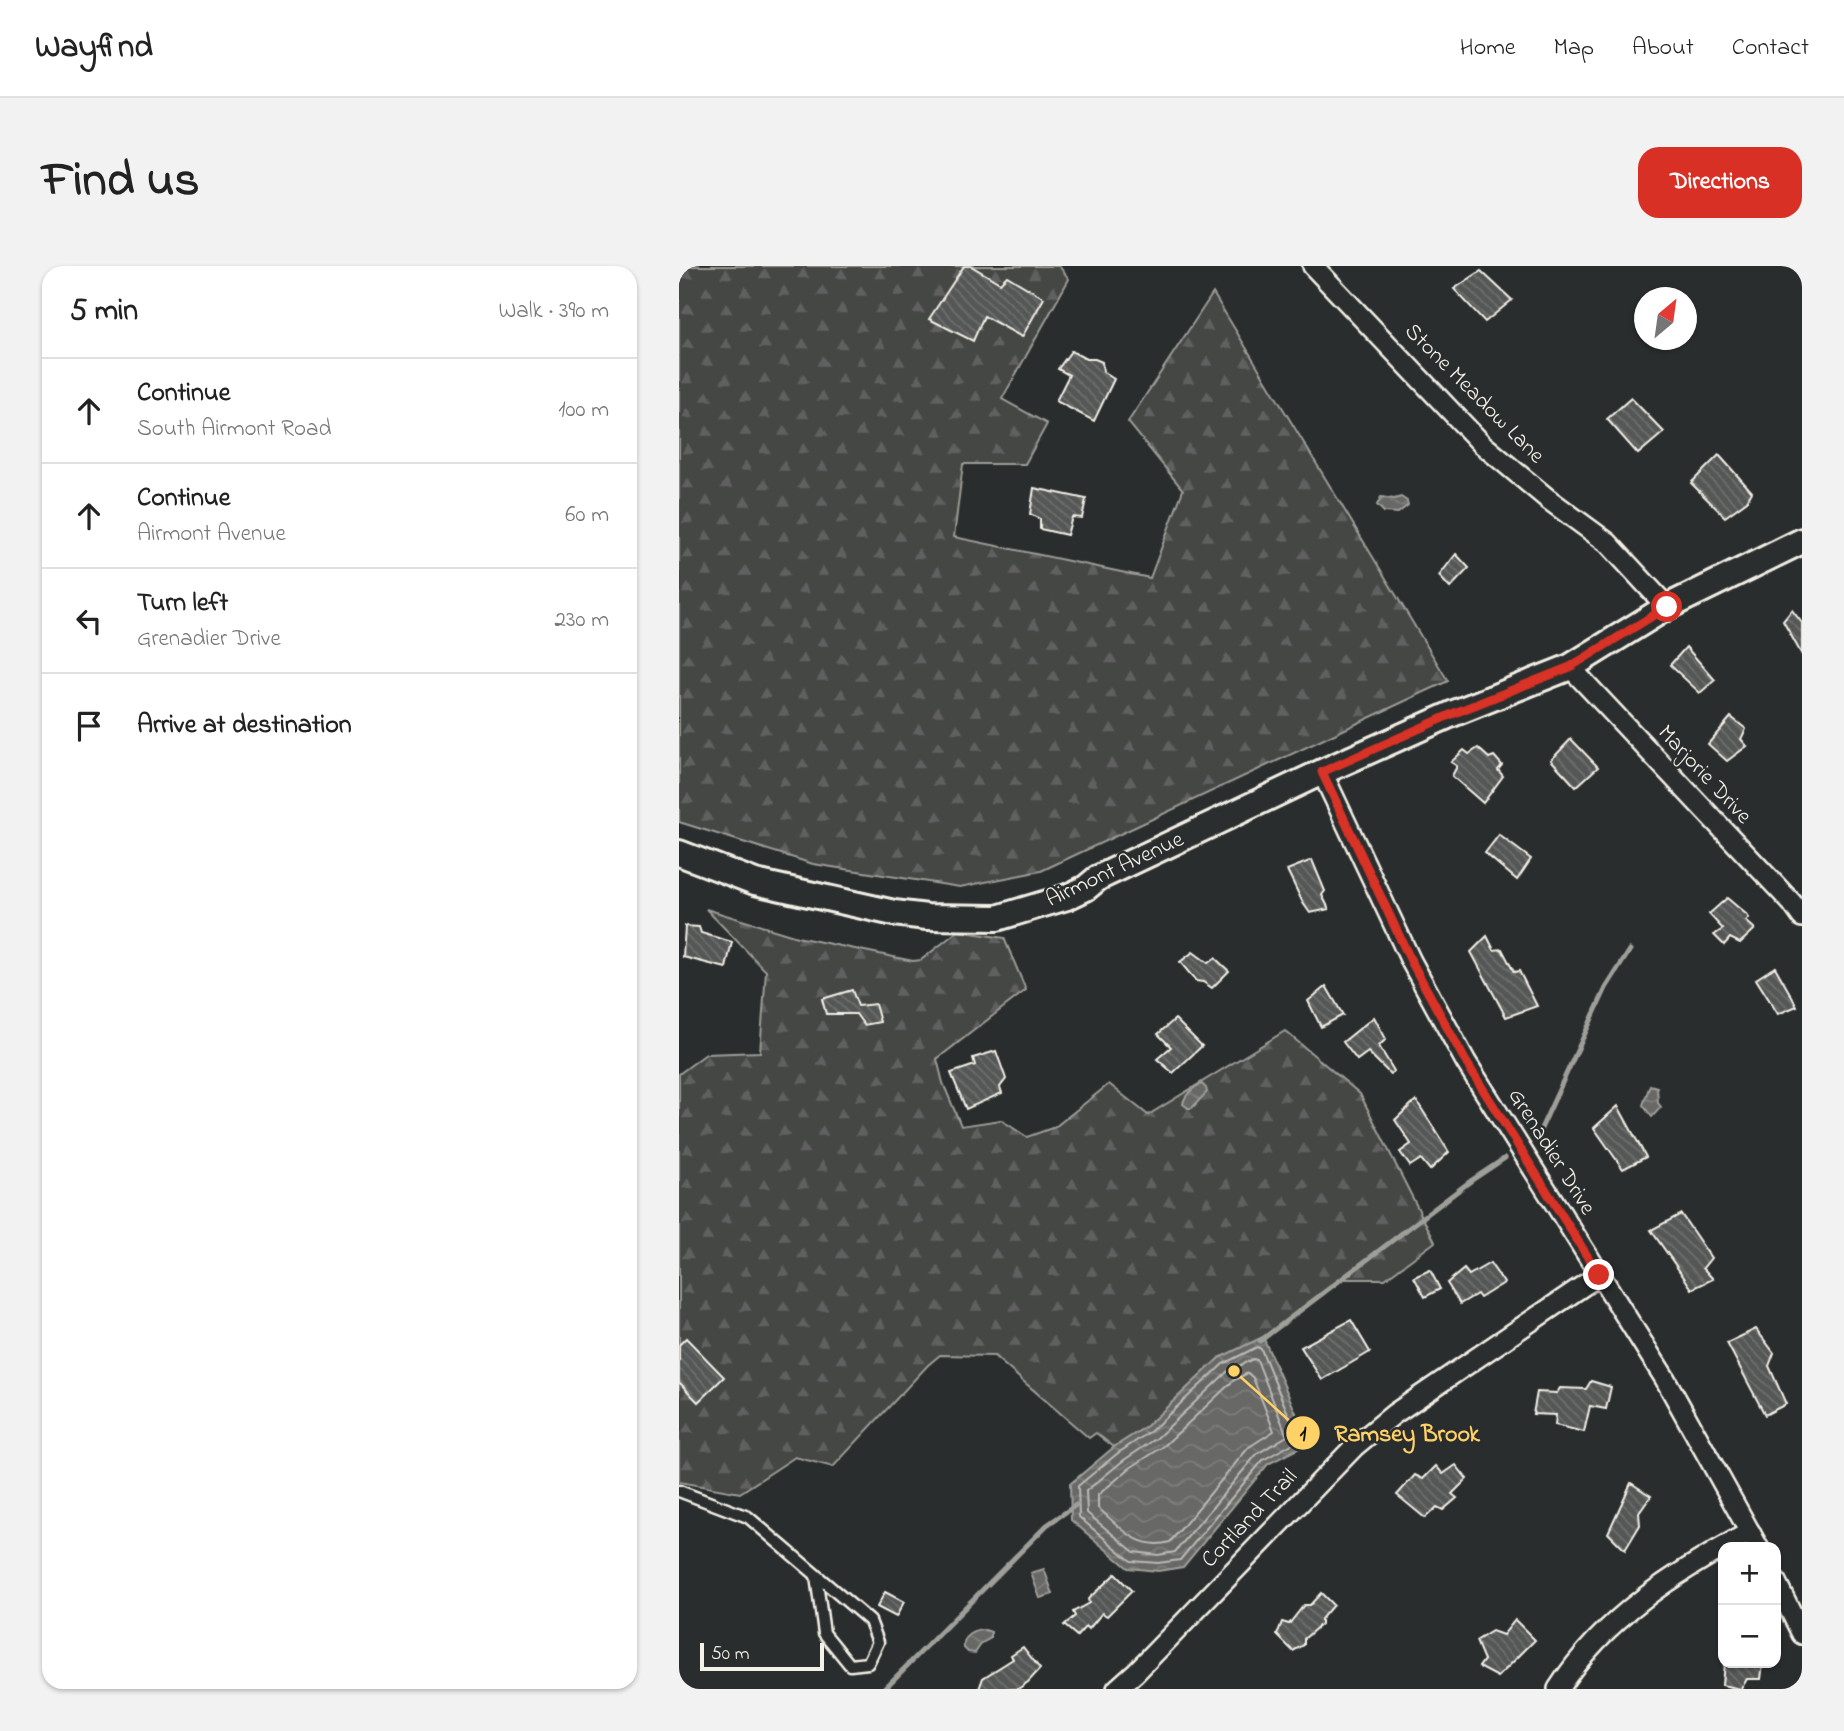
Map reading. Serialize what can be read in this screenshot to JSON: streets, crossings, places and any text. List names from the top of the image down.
{
  "streets": {
    "street": [
      "Stone Meadow Lane",
      "Marjorie Drive",
      "Airmont Avenue",
      "Grenadier Drive",
      "Cortland Trail"
    ]
  },
  "crossings": [
    ["Stone Meadow Lane", "Airmont Avenue"],
    ["Marjorie Drive", "Airmont Avenue"],
    ["Airmont Avenue", "Grenadier Drive"],
    ["Grenadier Drive", "Cortland Trail"]
  ],
  "places": ["Ramsey Brook"],
  "scale_bar": "50 m",
  "north": "top right",
  "page": {
    "header": "Wayfind",
    "nav": [
      "Home",
      "Map",
      "About",
      "Contact"
    ],
    "title": "Find us",
    "buttons": "Directions",
    "heading": ["5 min", "Walk · 390 m"],
    "list": [
      ["Continue", "South Airmont Road", "100 m"],
      ["Continue", "Airmont Avenue", "60 m"],
      ["Turn left", "Grenadier Drive", "230 m"],
      "Arrive at destination"
    ],
    "map_buttons": ["+", "−"],
    "scale": "50 m"
  }
}
